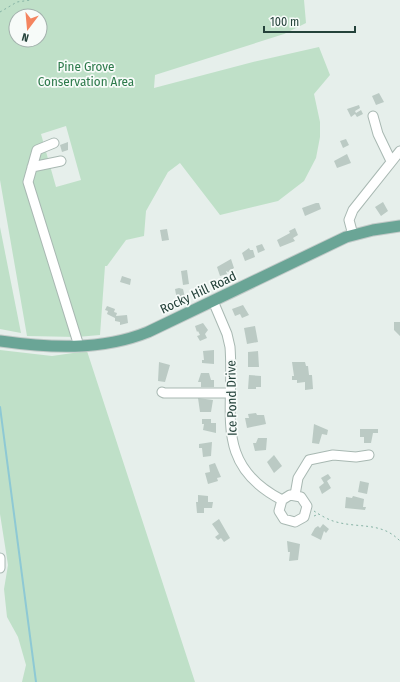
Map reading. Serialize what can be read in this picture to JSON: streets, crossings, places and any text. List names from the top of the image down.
{
  "streets": {
    "main road": ["Rocky Hill Road"],
    "street": ["Ice Pond Drive"]
  },
  "crossings": [
    ["Rocky Hill Road", "Ice Pond Drive"]
  ],
  "parks": ["Pine Grove Conservation Area"],
  "scale_bar": "100 m",
  "north": "bottom"
}
